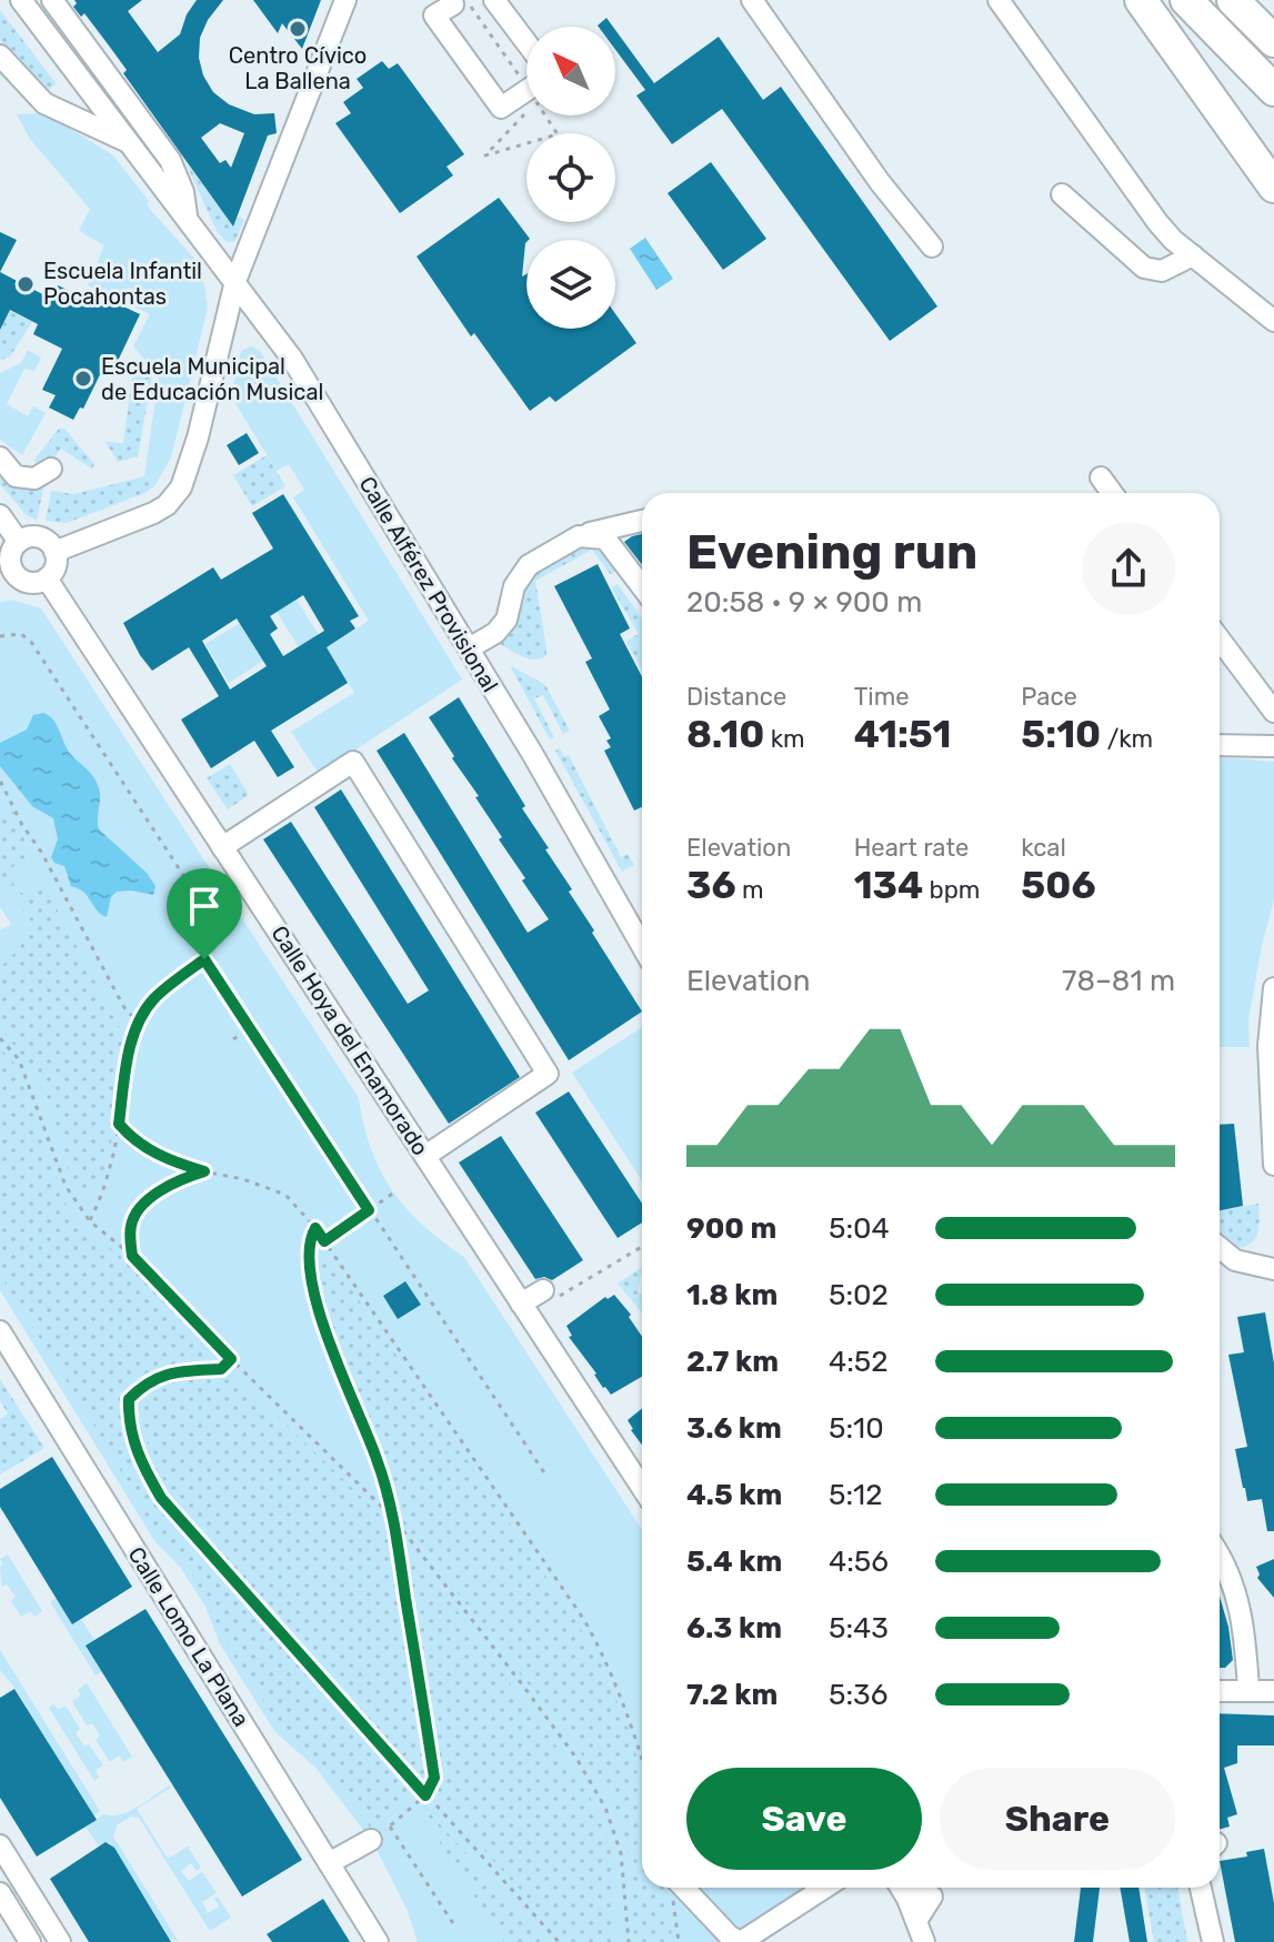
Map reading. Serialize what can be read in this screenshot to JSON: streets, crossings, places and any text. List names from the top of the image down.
{
  "streets": {
    "street": ["Calle Alférez Provisional", "Calle Hoya del Enamorado", "Calle Lomo La Plana"]
  },
  "places": ["Centro Cívico La Ballena", "Escuela Infantil Pocahontas", "Escuela Municipal de Educación Musical"],
  "north": "top left",
  "page": {
    "heading": ["Evening run", "20:58 · 9 × 900 m"],
    "stats": [
      ["Distance", "8.10 km"],
      ["Time", "41:51"],
      ["Pace", "5:10 /km"],
      ["Elevation", "36 m"],
      ["Heart rate", "134 bpm"],
      ["kcal", "506"]
    ],
    "chart": ["Elevation", "78–81 m"],
    "list": [
      {
        "name": "900 m",
        "note": "5:04"
      },
      {
        "name": "1.8 km",
        "note": "5:02"
      },
      {
        "name": "2.7 km",
        "note": "4:52"
      },
      {
        "name": "3.6 km",
        "note": "5:10"
      },
      {
        "name": "4.5 km",
        "note": "5:12"
      },
      {
        "name": "5.4 km",
        "note": "4:56"
      },
      {
        "name": "6.3 km",
        "note": "5:43"
      },
      {
        "name": "7.2 km",
        "note": "5:36"
      }
    ],
    "buttons": ["Save", "Share"]
  }
}
